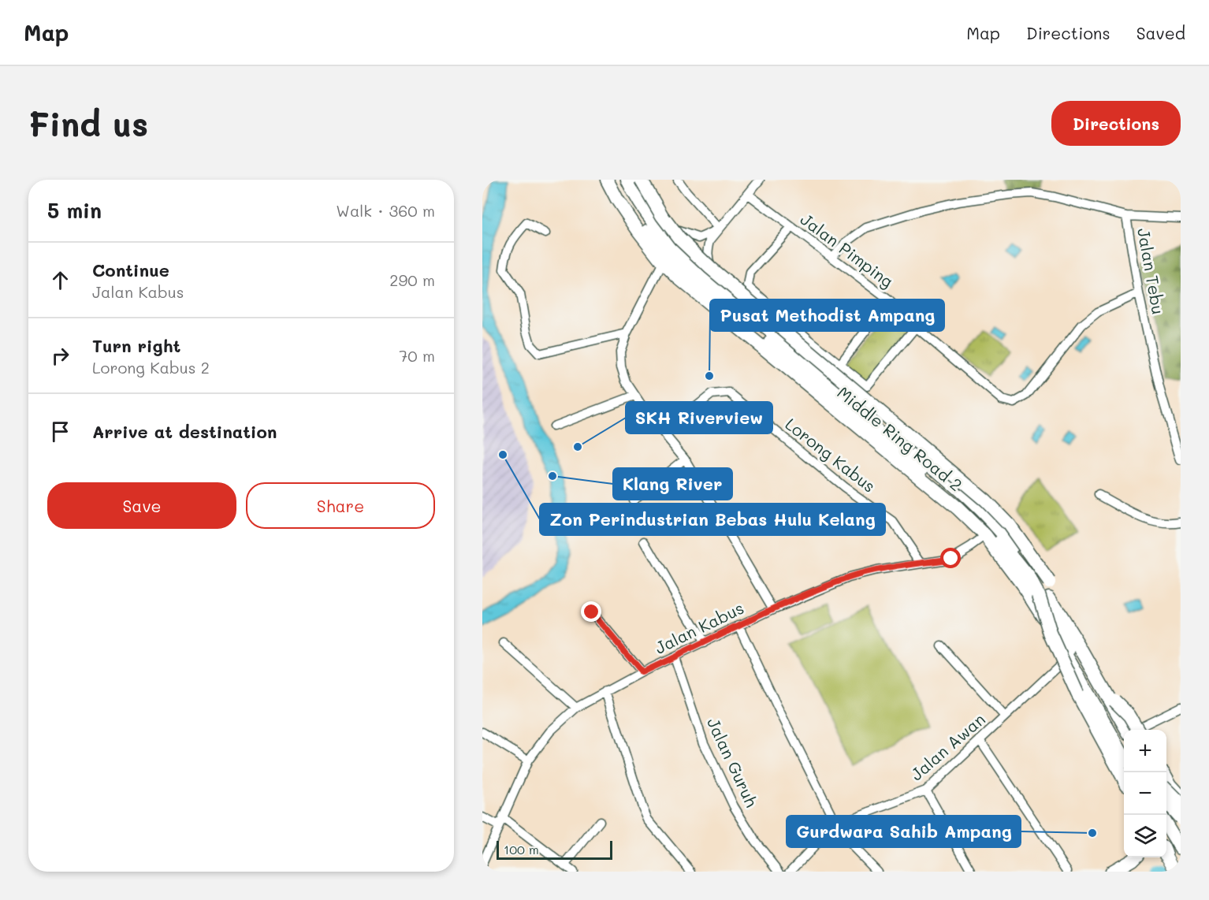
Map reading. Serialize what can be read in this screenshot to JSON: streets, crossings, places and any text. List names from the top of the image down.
{
  "streets": {
    "highway": ["Middle Ring Road 2"],
    "street": [
      "Jalan Pimping",
      "Jalan Tebu",
      "Lorong Kabus",
      "Jalan Kabus",
      "Jalan Awan",
      "Jalan Guruh"
    ]
  },
  "crossings": [
    ["Jalan Pimping", "Jalan Tebu"],
    ["Middle Ring Road 2", "Jalan Kabus"],
    ["Middle Ring Road 2", "Jalan Awan"],
    ["Lorong Kabus", "Jalan Kabus"],
    ["Jalan Kabus", "Jalan Guruh"]
  ],
  "places": [
    "Pusat Methodist Ampang",
    "SKH Riverview",
    "Zon Perindustrian Bebas Hulu Kelang",
    "Klang River",
    "Gurdwara Sahib Ampang"
  ],
  "scale_bar": "100 m",
  "page": {
    "header": "Map",
    "nav": ["Map", "Directions", "Saved"],
    "buttons": [
      "Directions",
      ["Save", "Share"]
    ],
    "title": "Find us",
    "heading": ["5 min", "Walk · 360 m"],
    "list": [
      ["Continue", "Jalan Kabus", "290 m"],
      ["Turn right", "Lorong Kabus 2", "70 m"],
      "Arrive at destination"
    ],
    "map_buttons": ["+", "−"],
    "scale": "100 m"
  }
}
